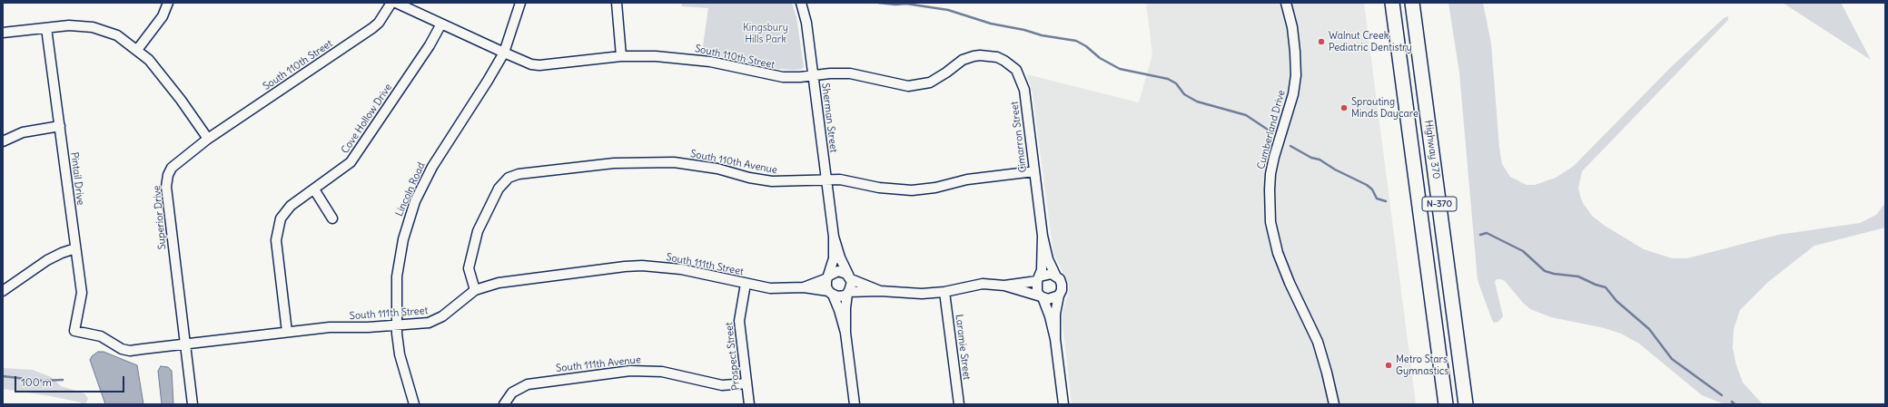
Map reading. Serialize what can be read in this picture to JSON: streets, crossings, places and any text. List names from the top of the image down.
{
  "streets": {
    "highway": ["Highway 370", "N-370"],
    "street": [
      "South 110th Street",
      "Sherman Street",
      "Cove Hollow Drive",
      "Cumberland Drive",
      "Cimarron Street",
      "South 110th Avenue",
      "Pintail Drive",
      "Lincoln Road",
      "Superior Drive",
      "South 111th Street",
      "Laramie Street",
      "Prospect Street",
      "South 111th Avenue"
    ]
  },
  "crossings": [
    ["South 110th Street", "Sherman Street"],
    ["South 110th Street", "Cove Hollow Drive"],
    ["South 110th Street", "Cimarron Street"],
    ["South 110th Street", "Lincoln Road"],
    ["South 110th Street", "Superior Drive"],
    ["Sherman Street", "South 110th Avenue"],
    ["Sherman Street", "South 111th Street"],
    ["Cove Hollow Drive", "South 111th Street"],
    ["Cimarron Street", "South 110th Avenue"],
    ["South 110th Avenue", "South 111th Street"],
    ["Pintail Drive", "South 111th Street"],
    ["Lincoln Road", "South 111th Street"],
    ["Superior Drive", "South 111th Street"],
    ["South 111th Street", "Prospect Street"],
    ["Prospect Street", "South 111th Avenue"]
  ],
  "parks": ["Kingsbury Hills Park"],
  "places": ["Walnut Creek Pediatric Dentistry", "Sprouting Minds Daycare", "Metro Stars Gymnastics"],
  "scale_bar": "100 m"
}
